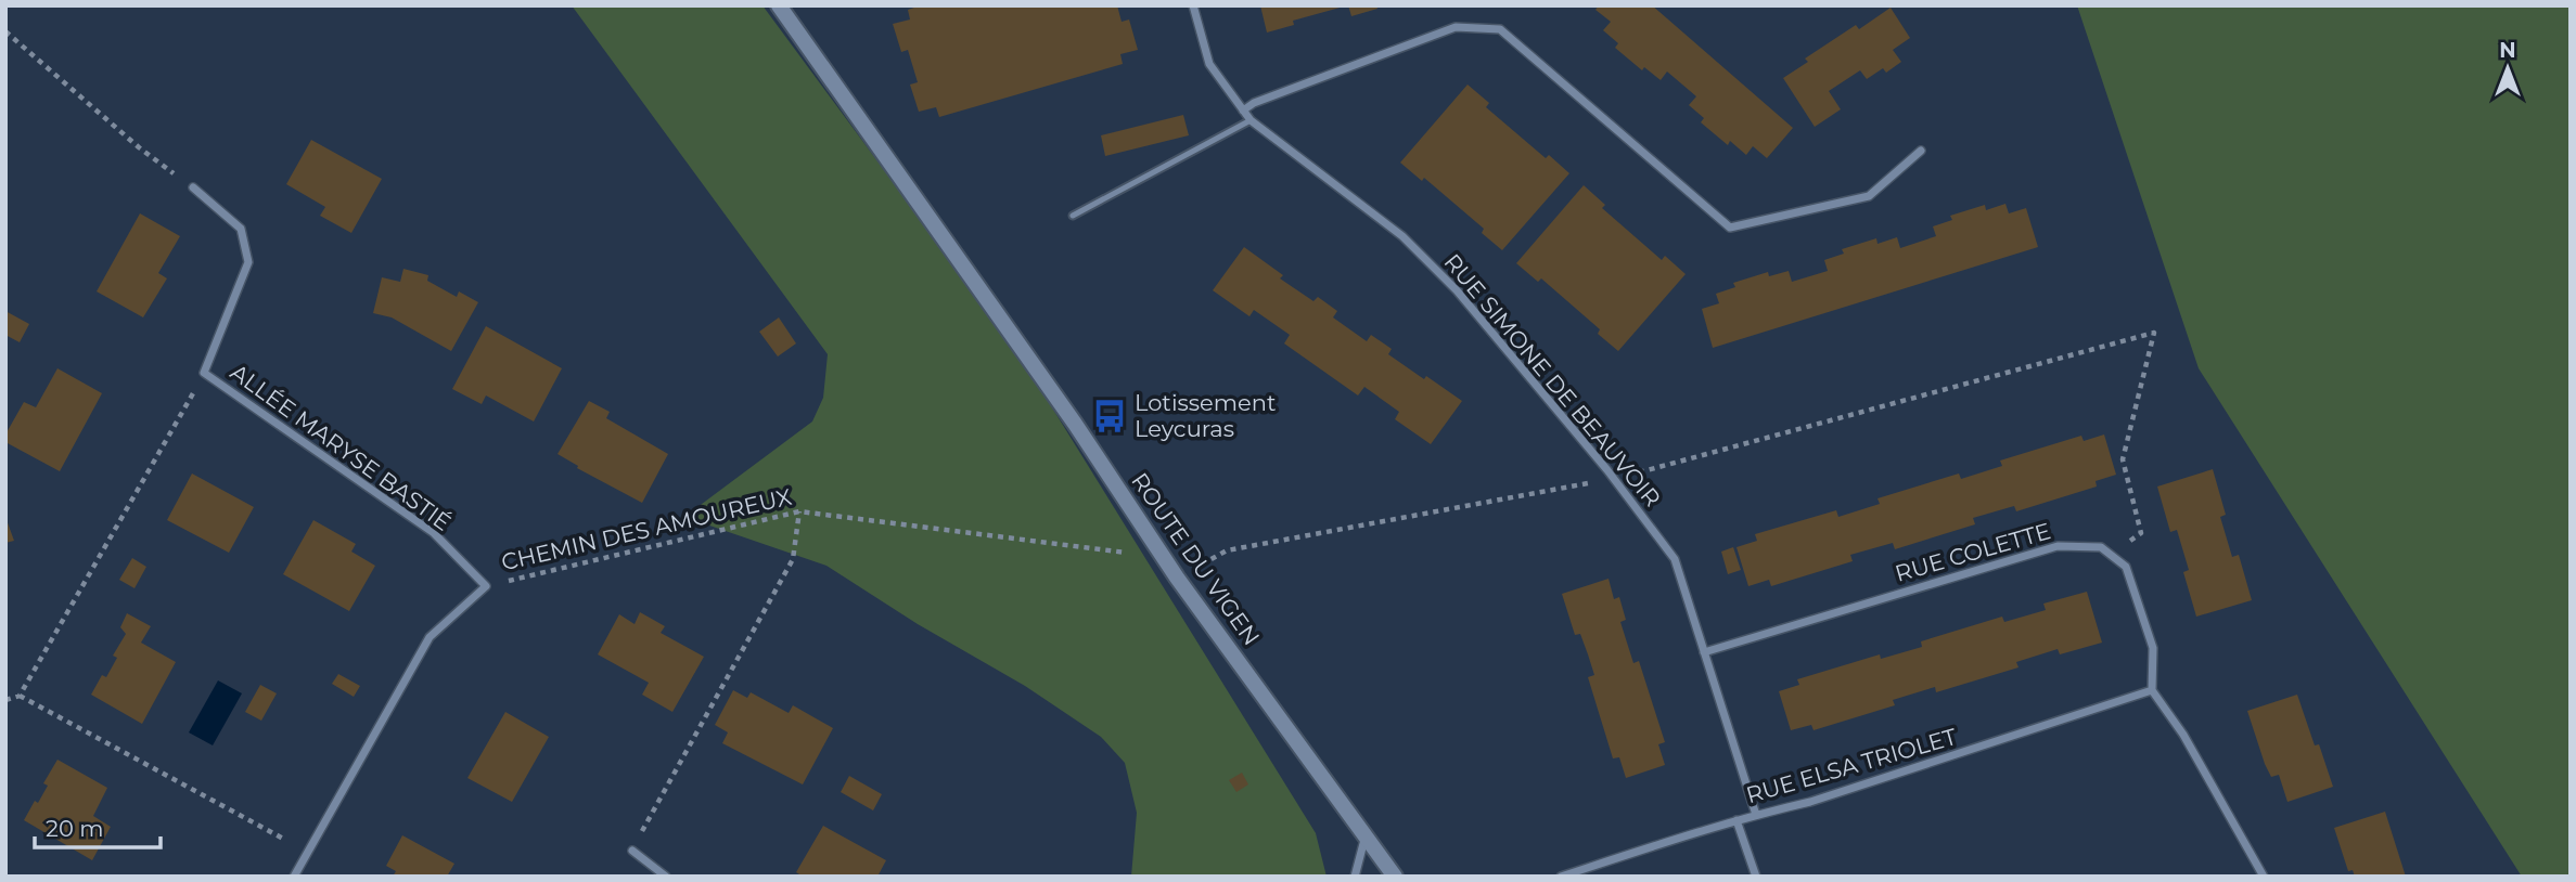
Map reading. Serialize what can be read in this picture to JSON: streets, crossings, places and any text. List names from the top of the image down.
{
  "streets": {
    "street": [
      "RUE SIMONE DE BEAUVOIR",
      "ALLÉE MARYSE BASTIÉ",
      "CHEMIN DES AMOUREUX",
      "RUE COLETTE",
      "ROUTE DU VIGEN",
      "RUE ELSA TRIOLET"
    ]
  },
  "crossings": [
    ["RUE SIMONE DE BEAUVOIR", "RUE COLETTE"],
    ["RUE SIMONE DE BEAUVOIR", "RUE ELSA TRIOLET"],
    ["ALLÉE MARYSE BASTIÉ", "CHEMIN DES AMOUREUX"],
    ["CHEMIN DES AMOUREUX", "ROUTE DU VIGEN"]
  ],
  "places": {
    "bus stop": ["Lotissement Leycuras"]
  },
  "scale_bar": "20 m",
  "north": "top"
}
